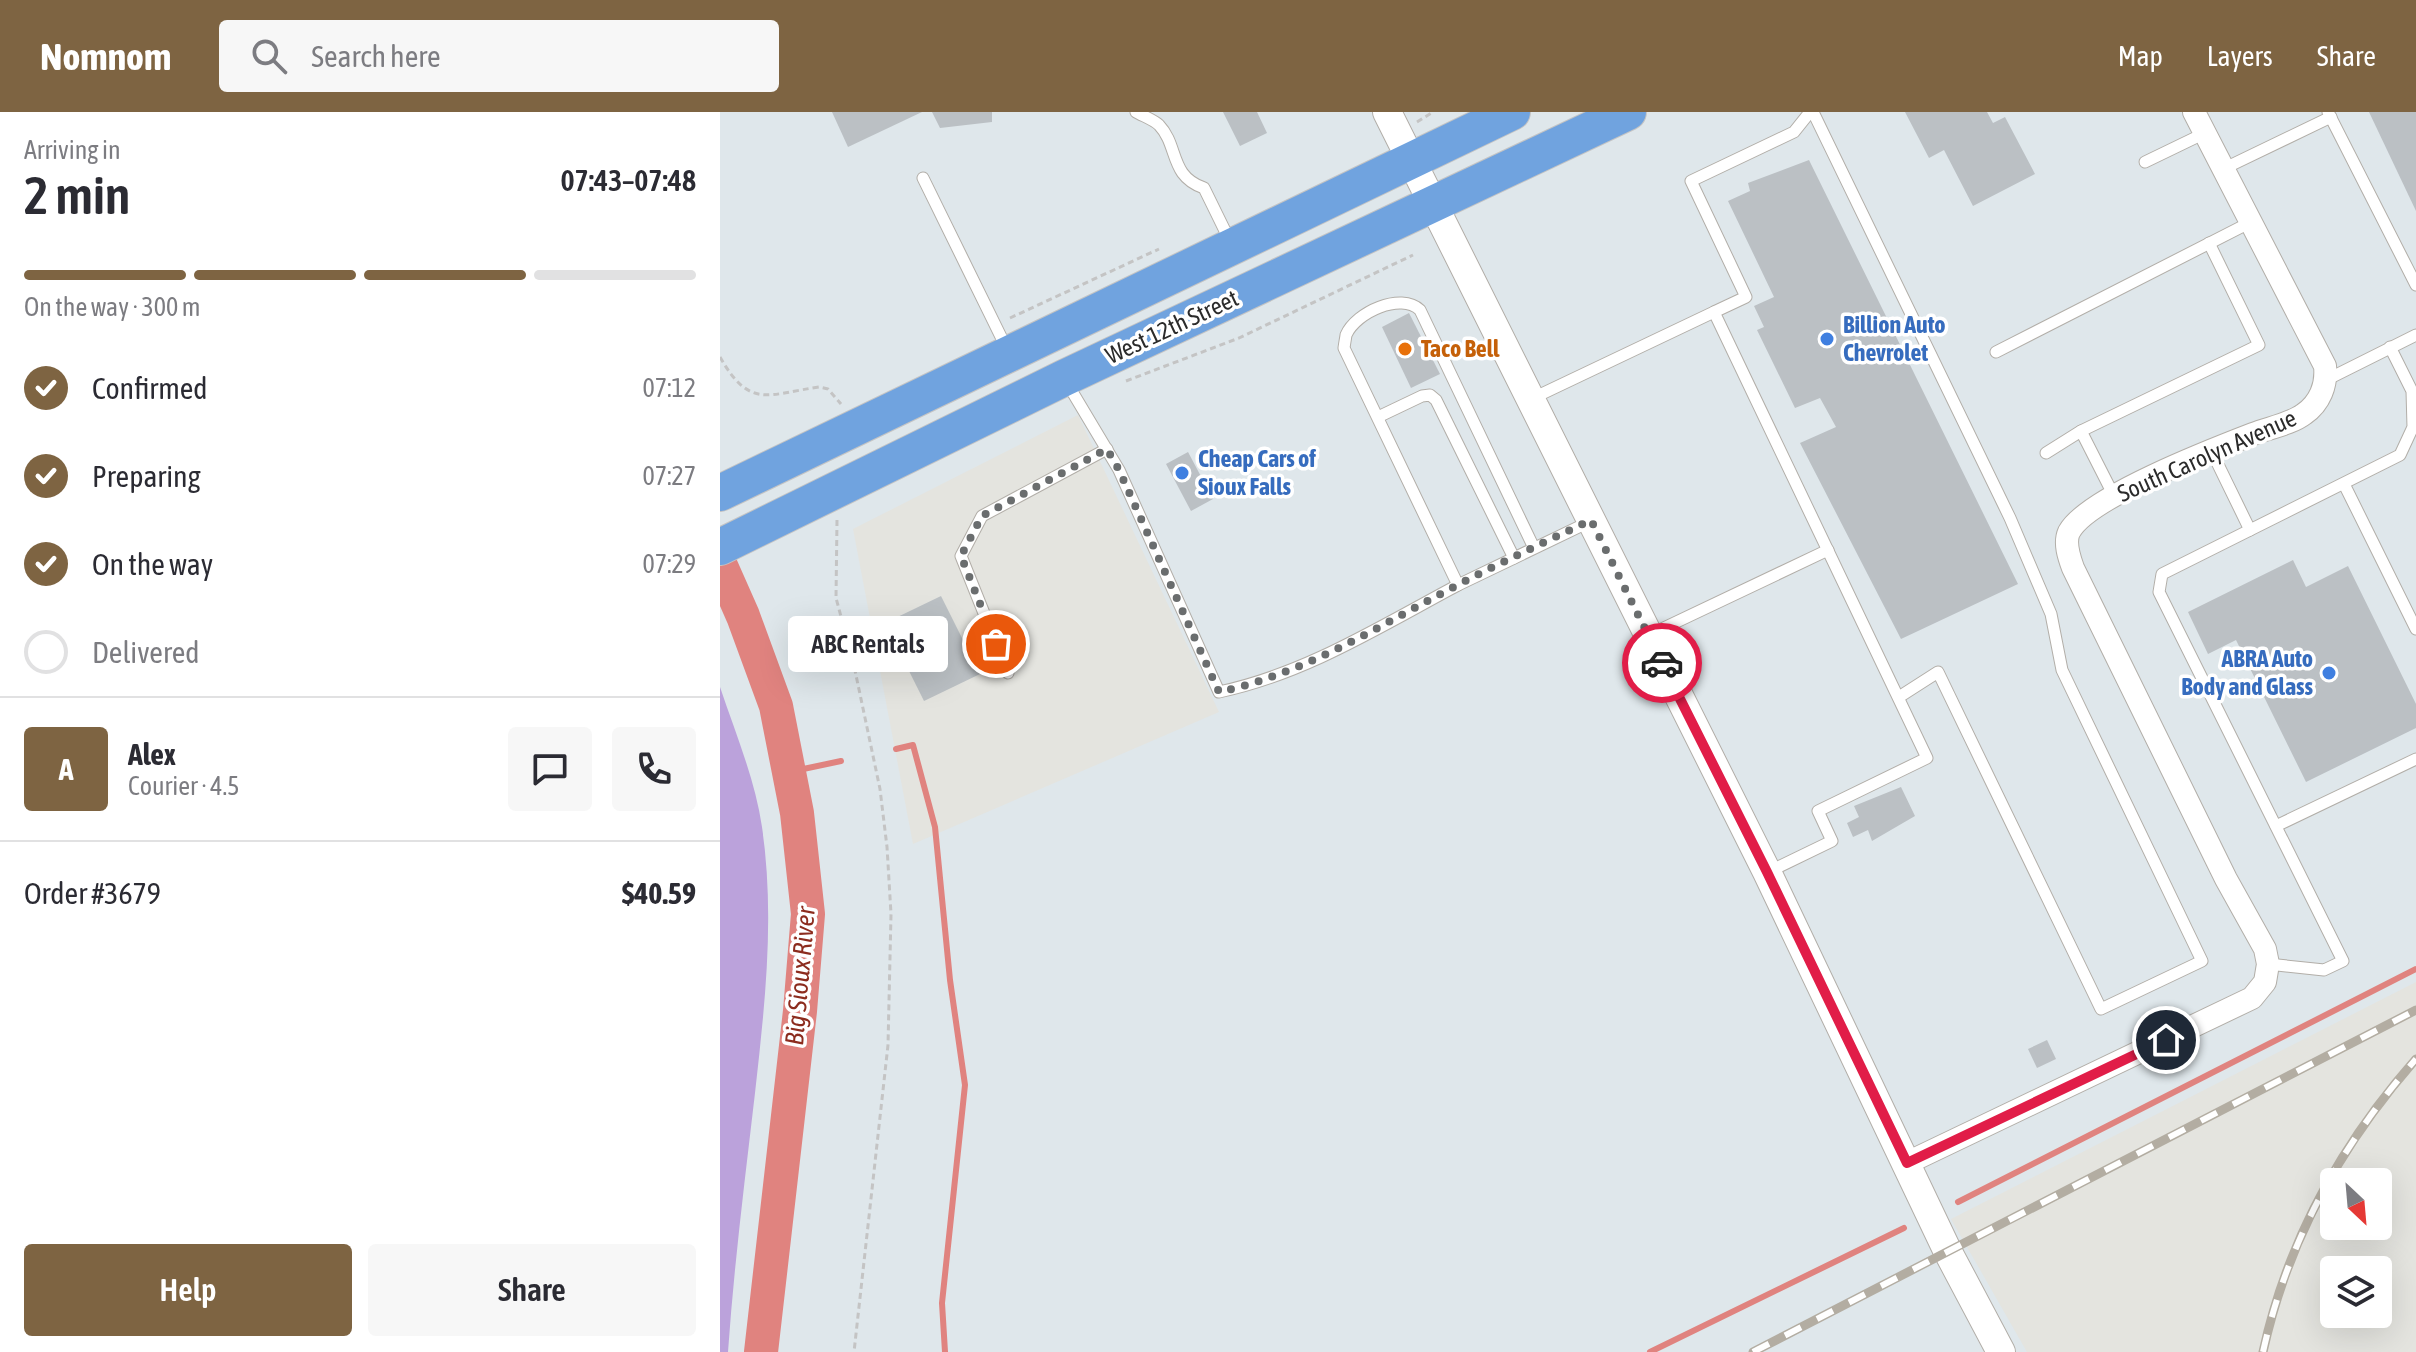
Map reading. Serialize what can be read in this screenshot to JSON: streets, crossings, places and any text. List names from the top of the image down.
{
  "streets": {
    "main road": ["West 12th Street"],
    "street": ["South Carolyn Avenue"]
  },
  "water": ["Big Sioux River"],
  "places": [
    "Billion Auto Chevrolet",
    "Taco Bell",
    "Cheap Cars of Sioux Falls",
    "ABC Rentals",
    "ABRA Auto Body and Glass"
  ],
  "north": "bottom right",
  "page": {
    "header": "Nomnom",
    "search": "Search here",
    "nav": ["Map", "Layers", "Share"],
    "heading": ["2 min", "Arriving in", "07:43–07:48"],
    "panel": [
      "Alex",
      "Courier · 4.5",
      "Order #3679",
      "$40.59"
    ],
    "bar": "On the way · 300 m",
    "list": [
      ["Confirmed", "07:12"],
      ["Preparing", "07:27"],
      ["On the way", "07:29"],
      "Delivered"
    ],
    "bubble": "ABC Rentals",
    "round": "A",
    "buttons": ["Help", "Share"]
  }
}
